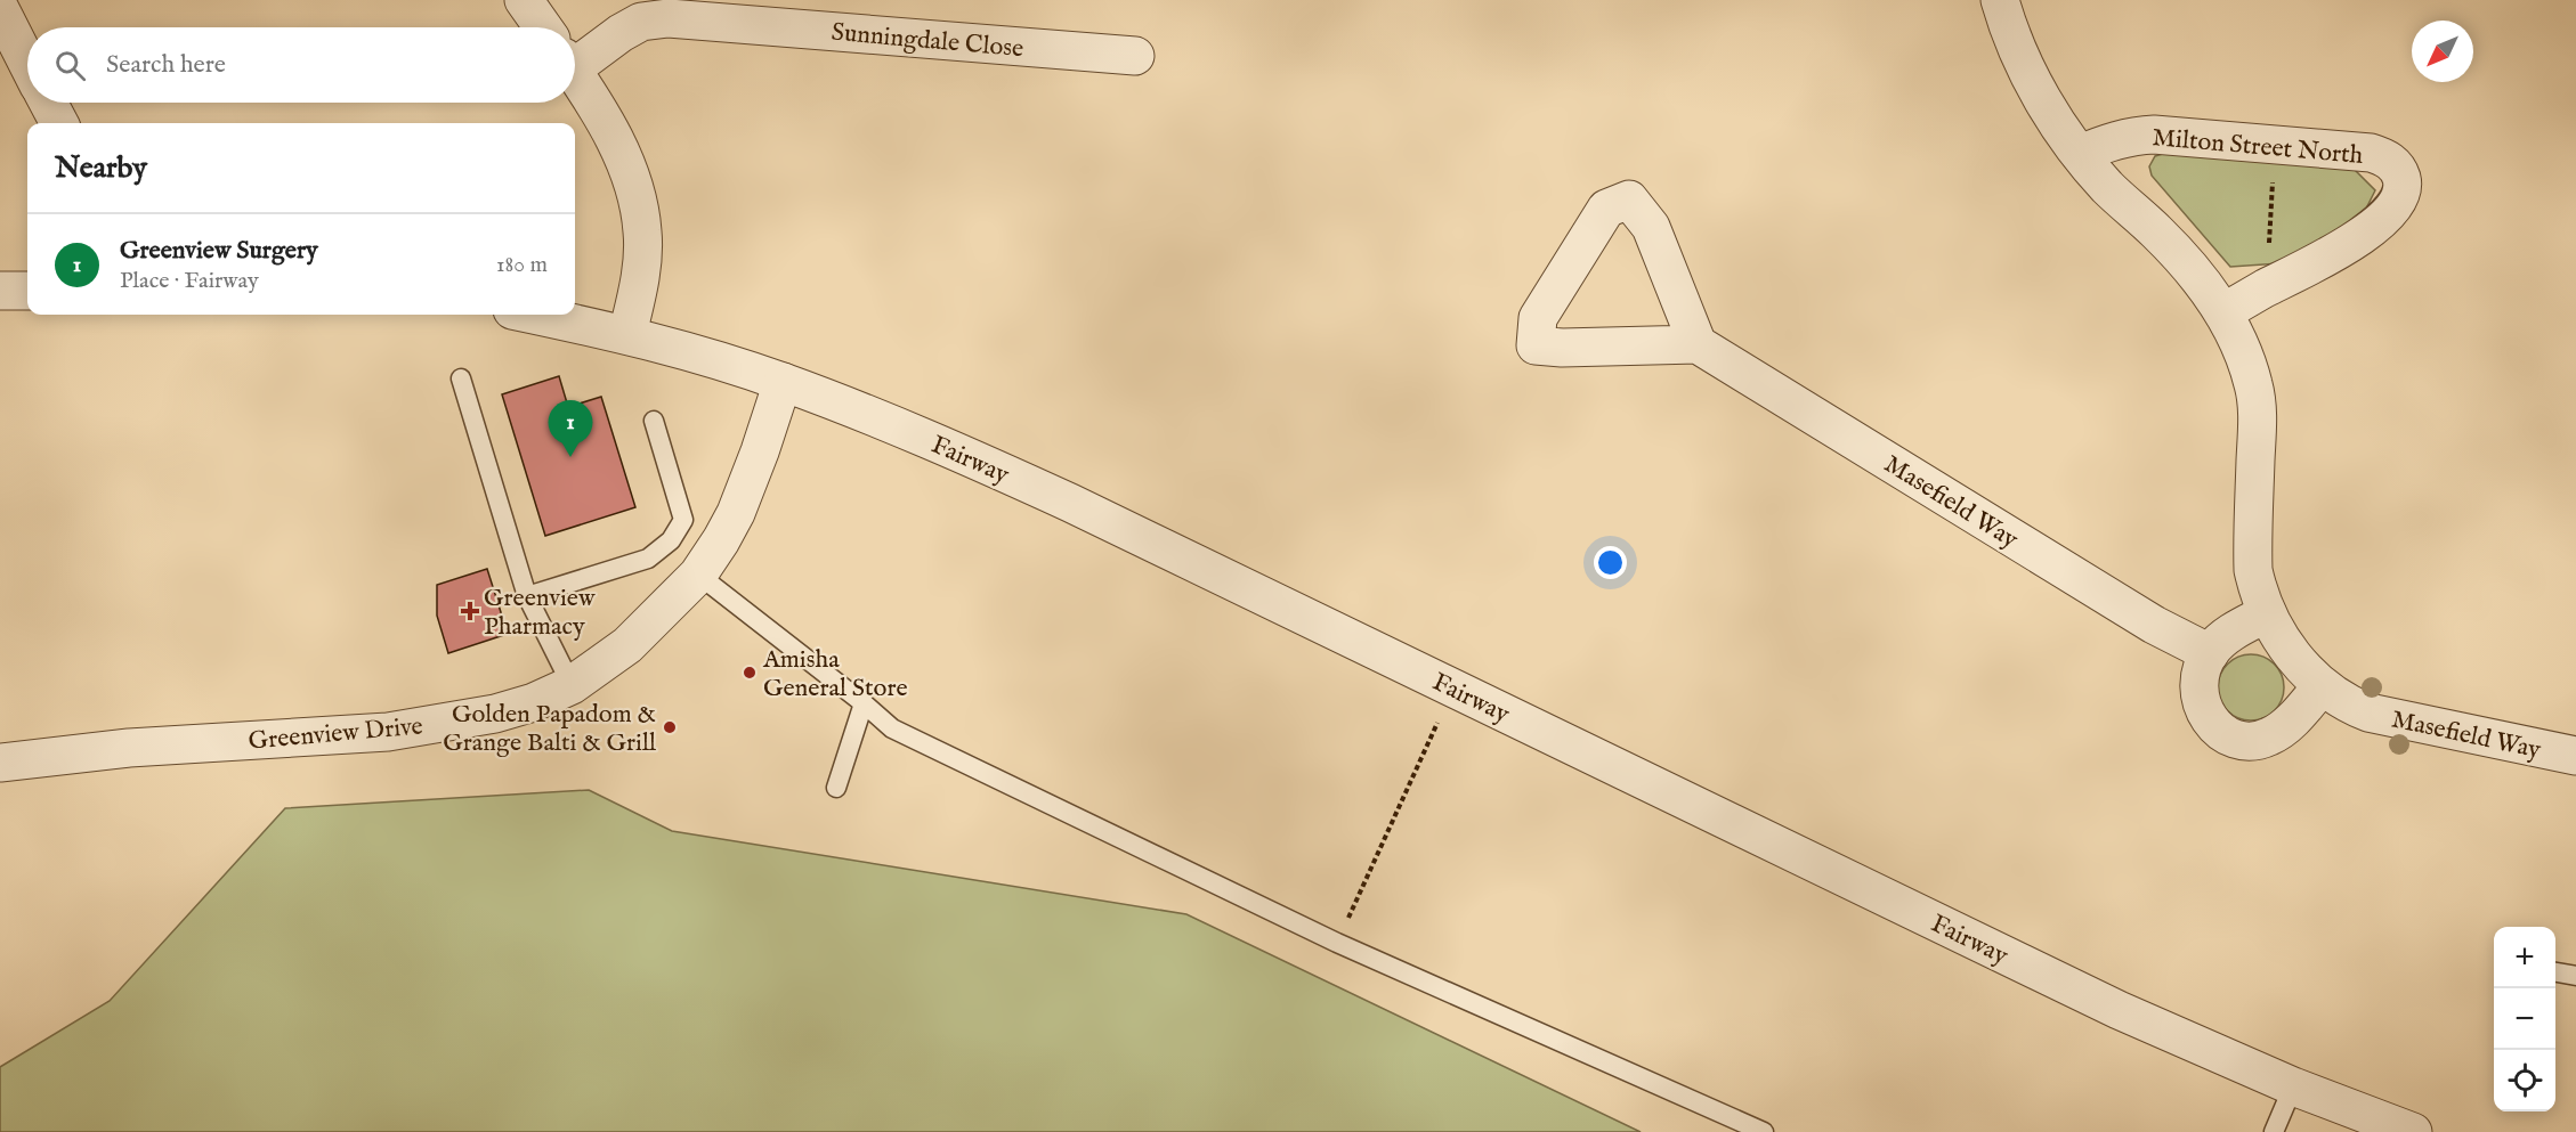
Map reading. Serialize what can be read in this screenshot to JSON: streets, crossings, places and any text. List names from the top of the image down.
{
  "streets": {
    "street": [
      "Sunningdale Close",
      "Milton Street North",
      "Fairway",
      "Masefield Way",
      "Greenview Drive"
    ]
  },
  "crossings": [
    ["Milton Street North", "Masefield Way"],
    ["Fairway", "Greenview Drive"]
  ],
  "places": {
    "health": ["Greenview Pharmacy"],
    "other": ["Amisha General Store", "Golden Papadom & Grange Balti & Grill"]
  },
  "north": "bottom left",
  "page": {
    "search": "Search here",
    "heading": "Nearby",
    "list": [
      {
        "mark": "1",
        "name": "Greenview Surgery",
        "note": "Place · Fairway",
        "value": "180 m"
      }
    ],
    "pins": "1",
    "map_buttons": ["+", "−"]
  }
}
